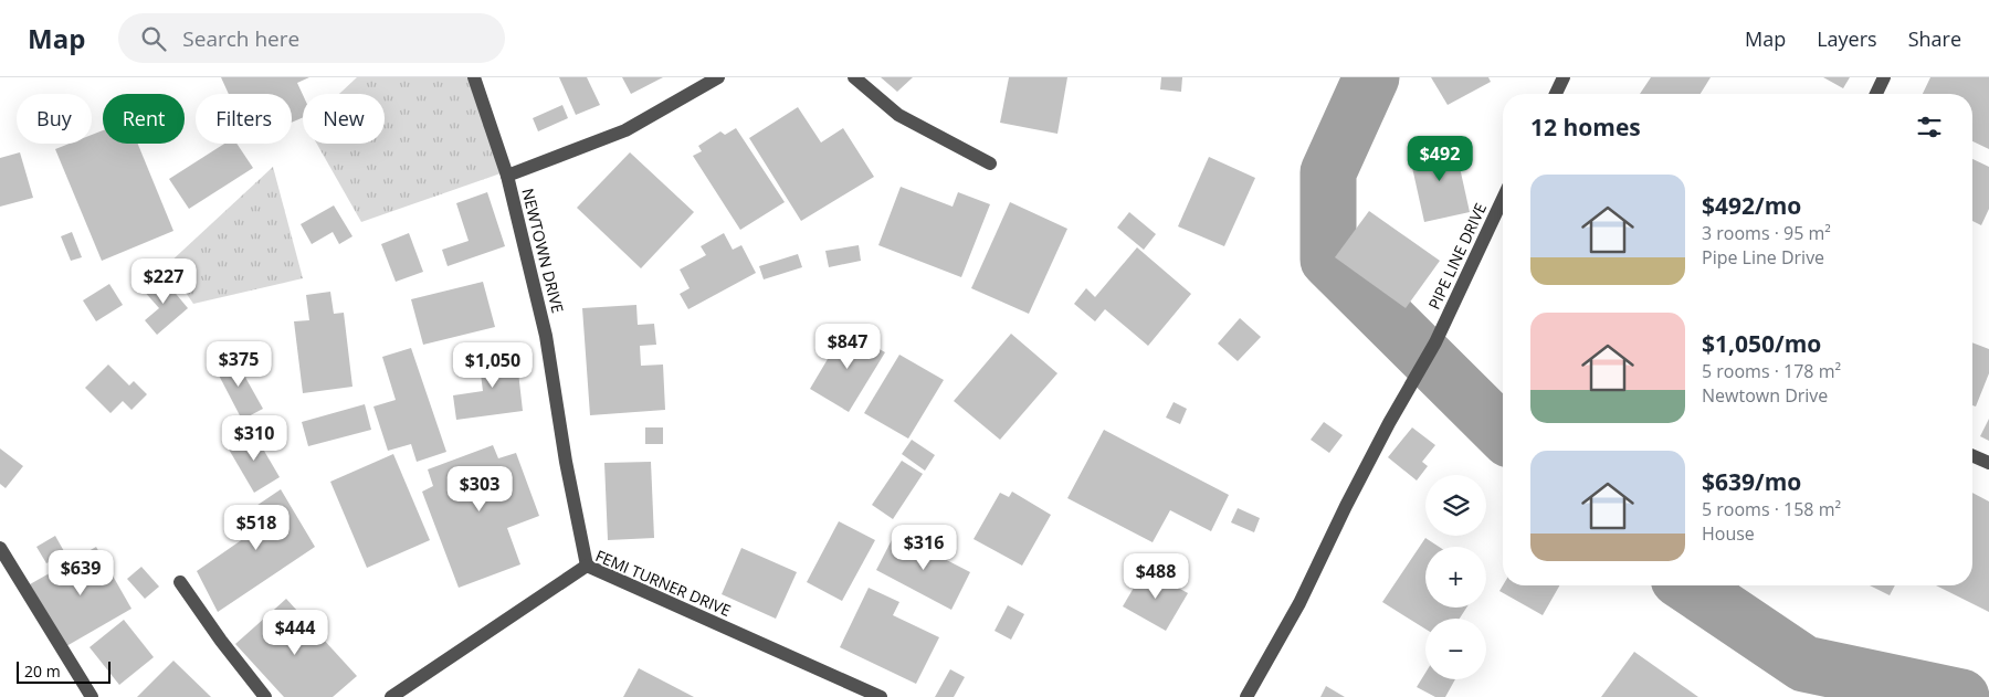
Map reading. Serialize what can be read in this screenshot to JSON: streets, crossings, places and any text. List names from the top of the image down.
{
  "streets": {
    "street": ["NEWTOWN DRIVE", "PIPE LINE DRIVE", "FEMI TURNER DRIVE"]
  },
  "crossings": [
    ["NEWTOWN DRIVE", "FEMI TURNER DRIVE"]
  ],
  "scale_bar": "20 m",
  "page": {
    "header": "Map",
    "search": "Search here",
    "nav": ["Map", "Layers", "Share"],
    "chip": [
      "Buy",
      "Rent",
      "Filters",
      "New"
    ],
    "heading": "12 homes",
    "price": [
      "$492",
      "$227",
      "$847",
      "$375",
      "$1,050",
      "$310",
      "$303",
      "$518",
      "$316",
      "$639",
      "$488",
      "$444"
    ],
    "list": [
      {
        "name": "$492/mo",
        "note": "3 rooms · 95 m² · Pipe Line Drive"
      },
      {
        "name": "$1,050/mo",
        "note": "5 rooms · 178 m² · Newtown Drive"
      },
      {
        "name": "$639/mo",
        "note": "5 rooms · 158 m² · House"
      }
    ],
    "map_buttons": ["+", "−"],
    "scale": "20 m"
  }
}
